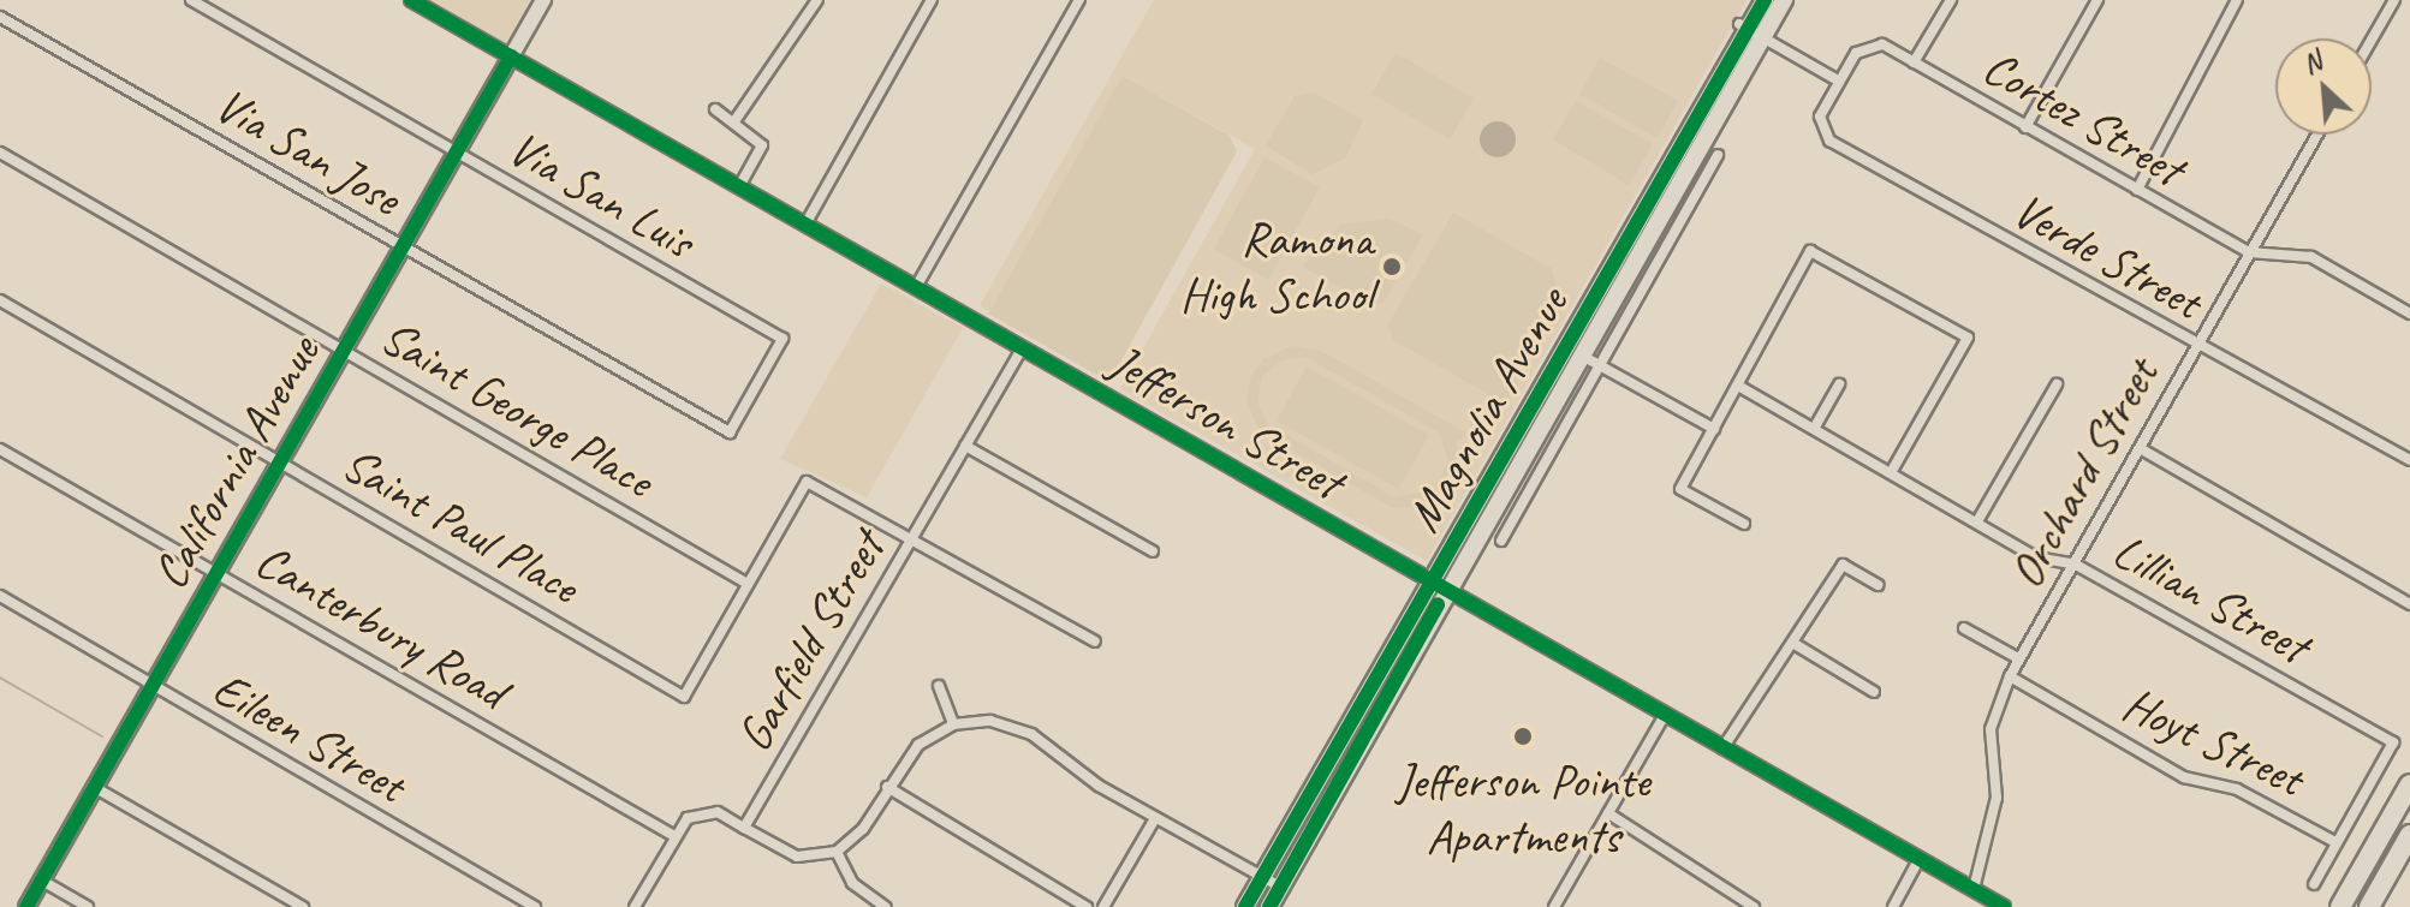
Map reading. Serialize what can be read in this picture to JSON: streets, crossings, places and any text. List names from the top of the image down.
{
  "streets": {
    "main road": ["Magnolia Avenue", "California Avenue"],
    "street": [
      "Cortez Street",
      "Via San Jose",
      "Via San Luis",
      "Verde Street",
      "Saint George Place",
      "Jefferson Street",
      "Orchard Street",
      "Saint Paul Place",
      "Lillian Street",
      "Canterbury Road",
      "Garfield Street",
      "Eileen Street",
      "Hoyt Street"
    ]
  },
  "crossings": [
    ["Cortez Street", "Verde Street"],
    ["Cortez Street", "Orchard Street"],
    ["Via San Jose", "Via San Luis"],
    ["Via San Jose", "California Avenue"],
    ["Via San Luis", "California Avenue"],
    ["Verde Street", "Orchard Street"],
    ["Saint George Place", "California Avenue"],
    ["Saint George Place", "Saint Paul Place"],
    ["Magnolia Avenue", "Jefferson Street"],
    ["Jefferson Street", "California Avenue"],
    ["Jefferson Street", "Orchard Street"],
    ["Jefferson Street", "Garfield Street"],
    ["California Avenue", "Saint Paul Place"],
    ["California Avenue", "Canterbury Road"],
    ["California Avenue", "Eileen Street"],
    ["Orchard Street", "Lillian Street"],
    ["Orchard Street", "Hoyt Street"],
    ["Lillian Street", "Hoyt Street"]
  ],
  "places": ["Ramona High School", "Jefferson Pointe Apartments"],
  "north": "top left"
}
